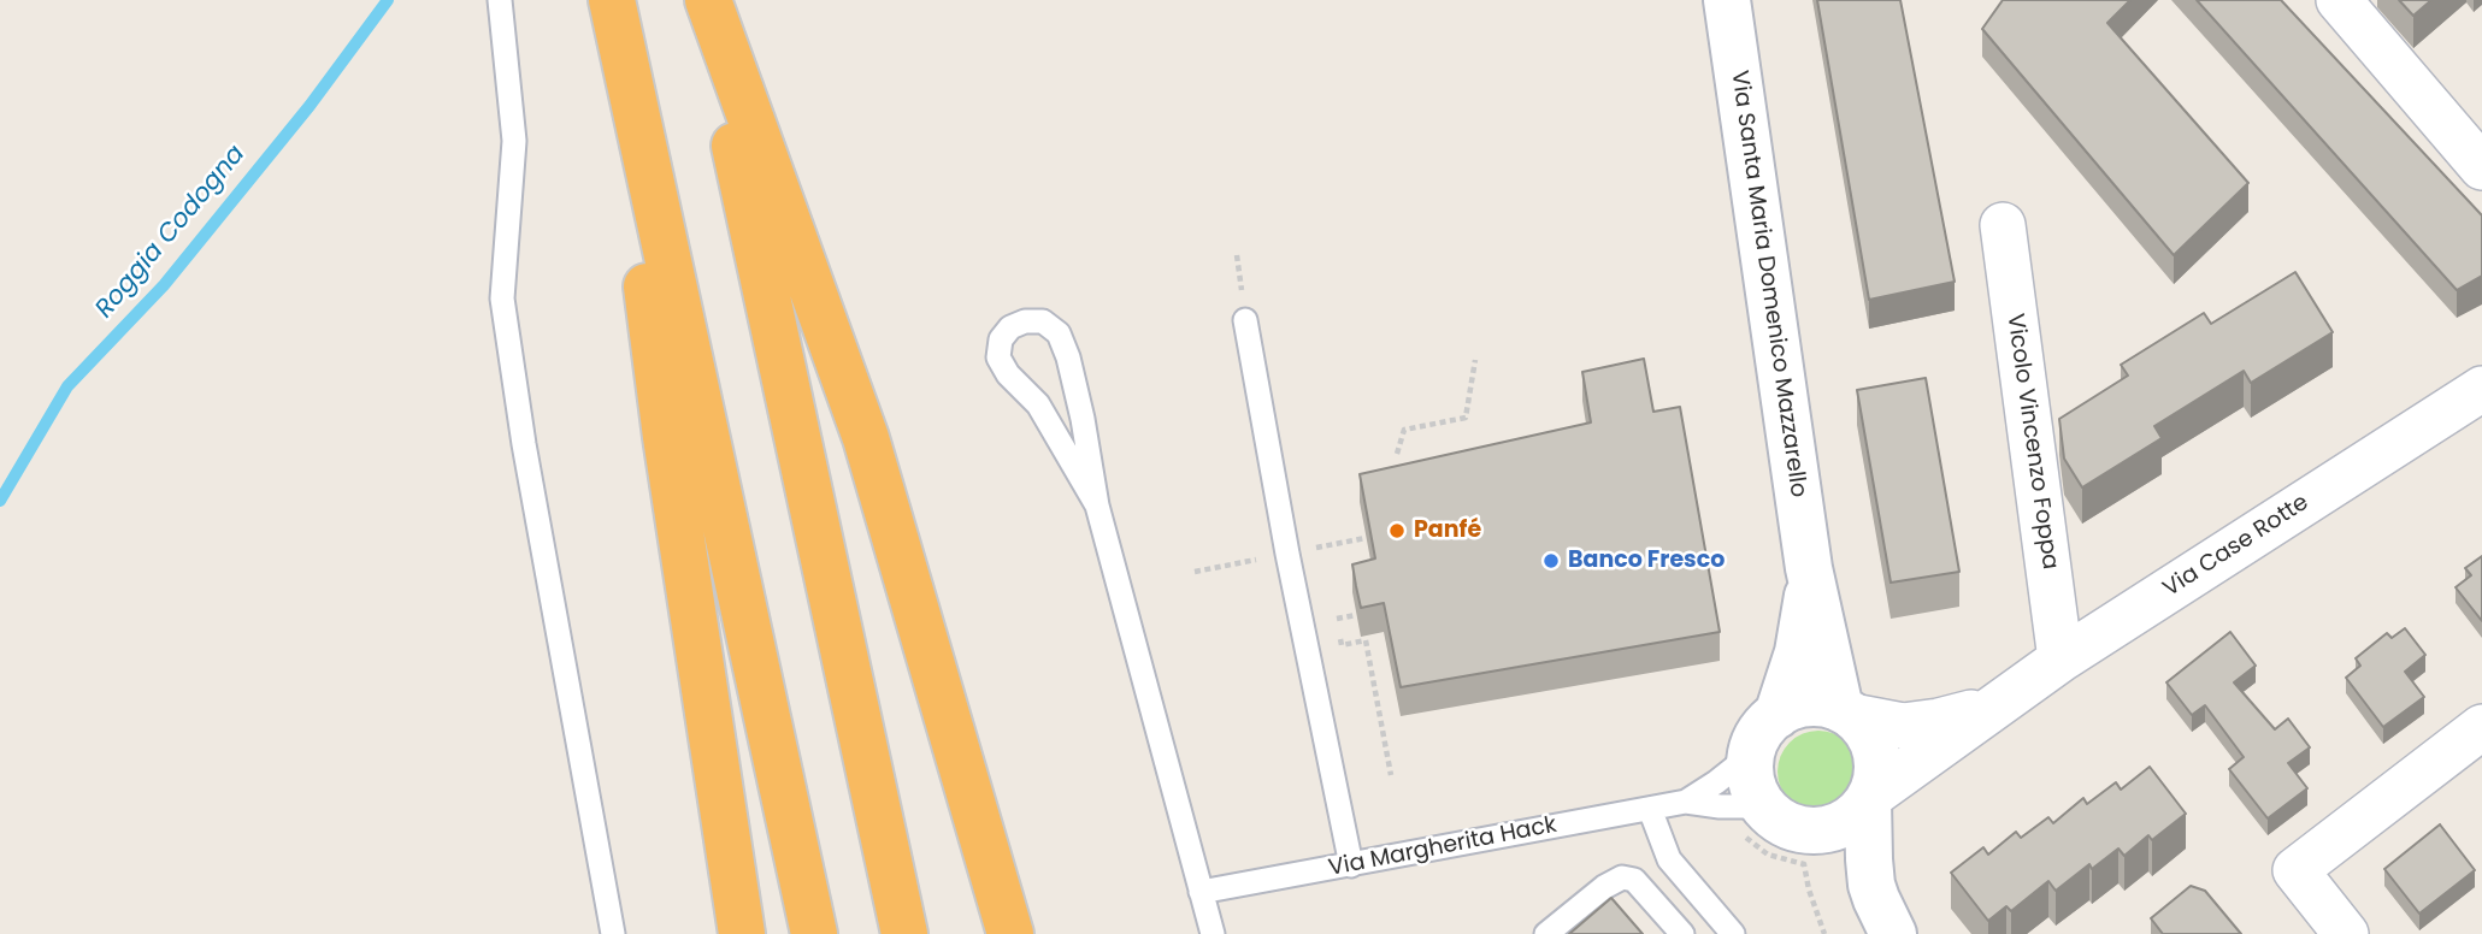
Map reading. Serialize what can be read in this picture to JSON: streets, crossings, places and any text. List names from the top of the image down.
{
  "streets": {
    "street": ["Via Santa Maria Domenico Mazzarello", "Vicolo Vincenzo Foppa", "Via Case Rotte"],
    "lane": ["Via Margherita Hack"]
  },
  "crossings": [
    ["Via Santa Maria Domenico Mazzarello", "Via Case Rotte"],
    ["Vicolo Vincenzo Foppa", "Via Case Rotte"]
  ],
  "water": ["Roggia Codogna"],
  "places": ["Panfé", "Banco Fresco"]
}
